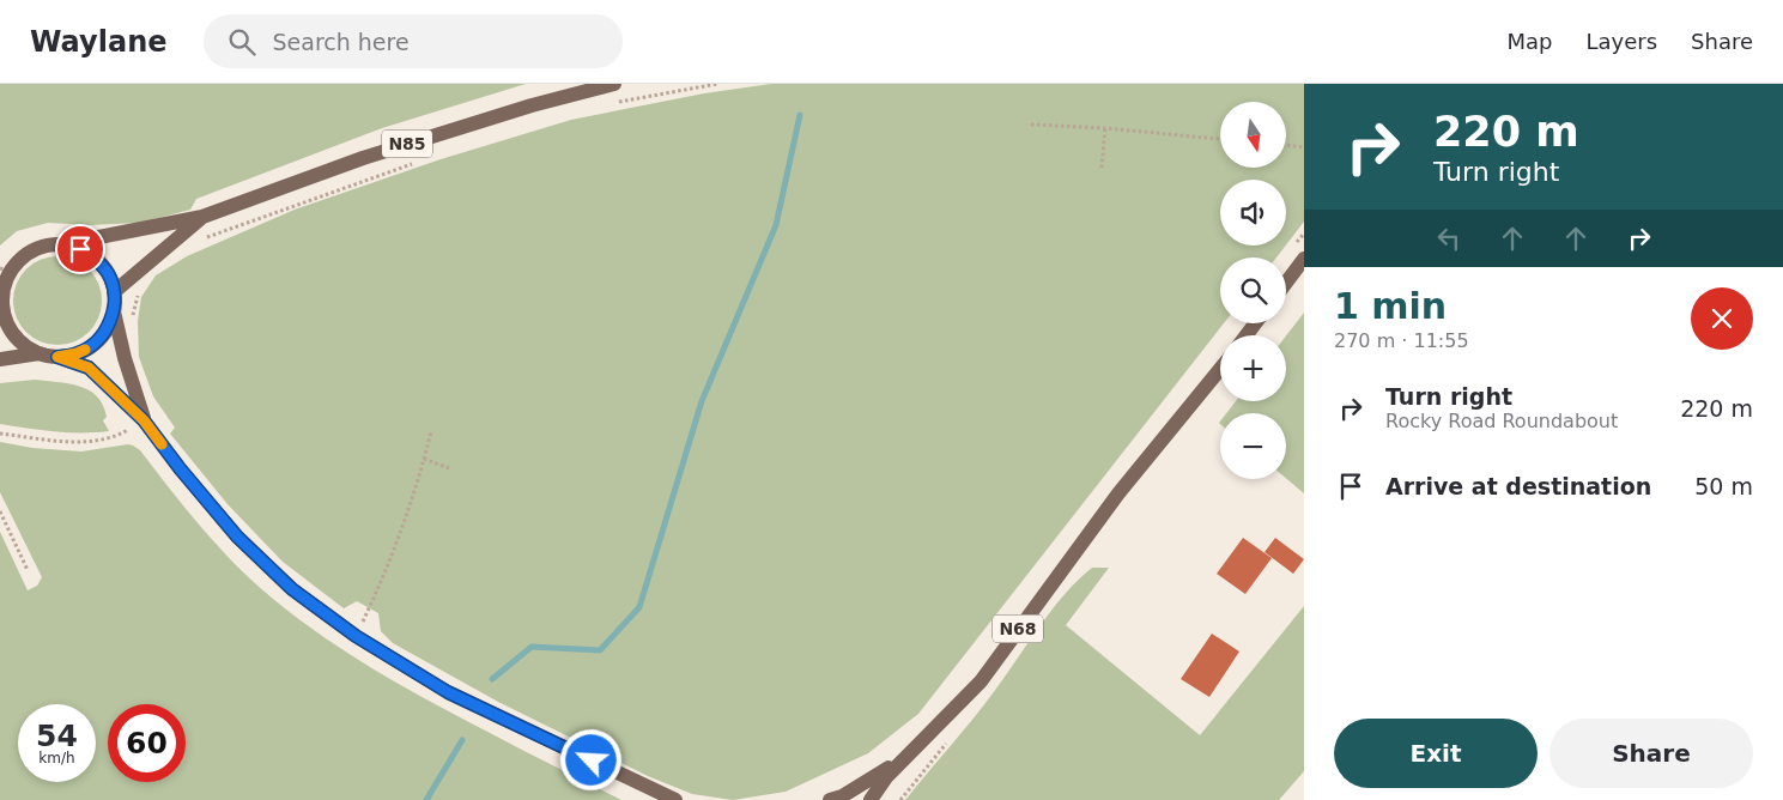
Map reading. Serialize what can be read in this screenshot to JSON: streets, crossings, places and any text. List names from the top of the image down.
{
  "streets": {
    "main road": ["N85", "N68"]
  },
  "north": "bottom",
  "page": {
    "header": "Waylane",
    "search": "Search here",
    "nav": ["Map", "Layers", "Share"],
    "turn": ["220 m", "Turn right"],
    "map_buttons": ["+", "−"],
    "heading": ["1 min", "270 m · 11:55"],
    "list": [
      {
        "name": "Turn right",
        "note": "Rocky Road Roundabout",
        "value": "220 m"
      },
      {
        "name": "Arrive at destination",
        "value": "50 m"
      }
    ],
    "speed": "54 km/h",
    "limit": "60",
    "buttons": ["Exit", "Share"]
  }
}
